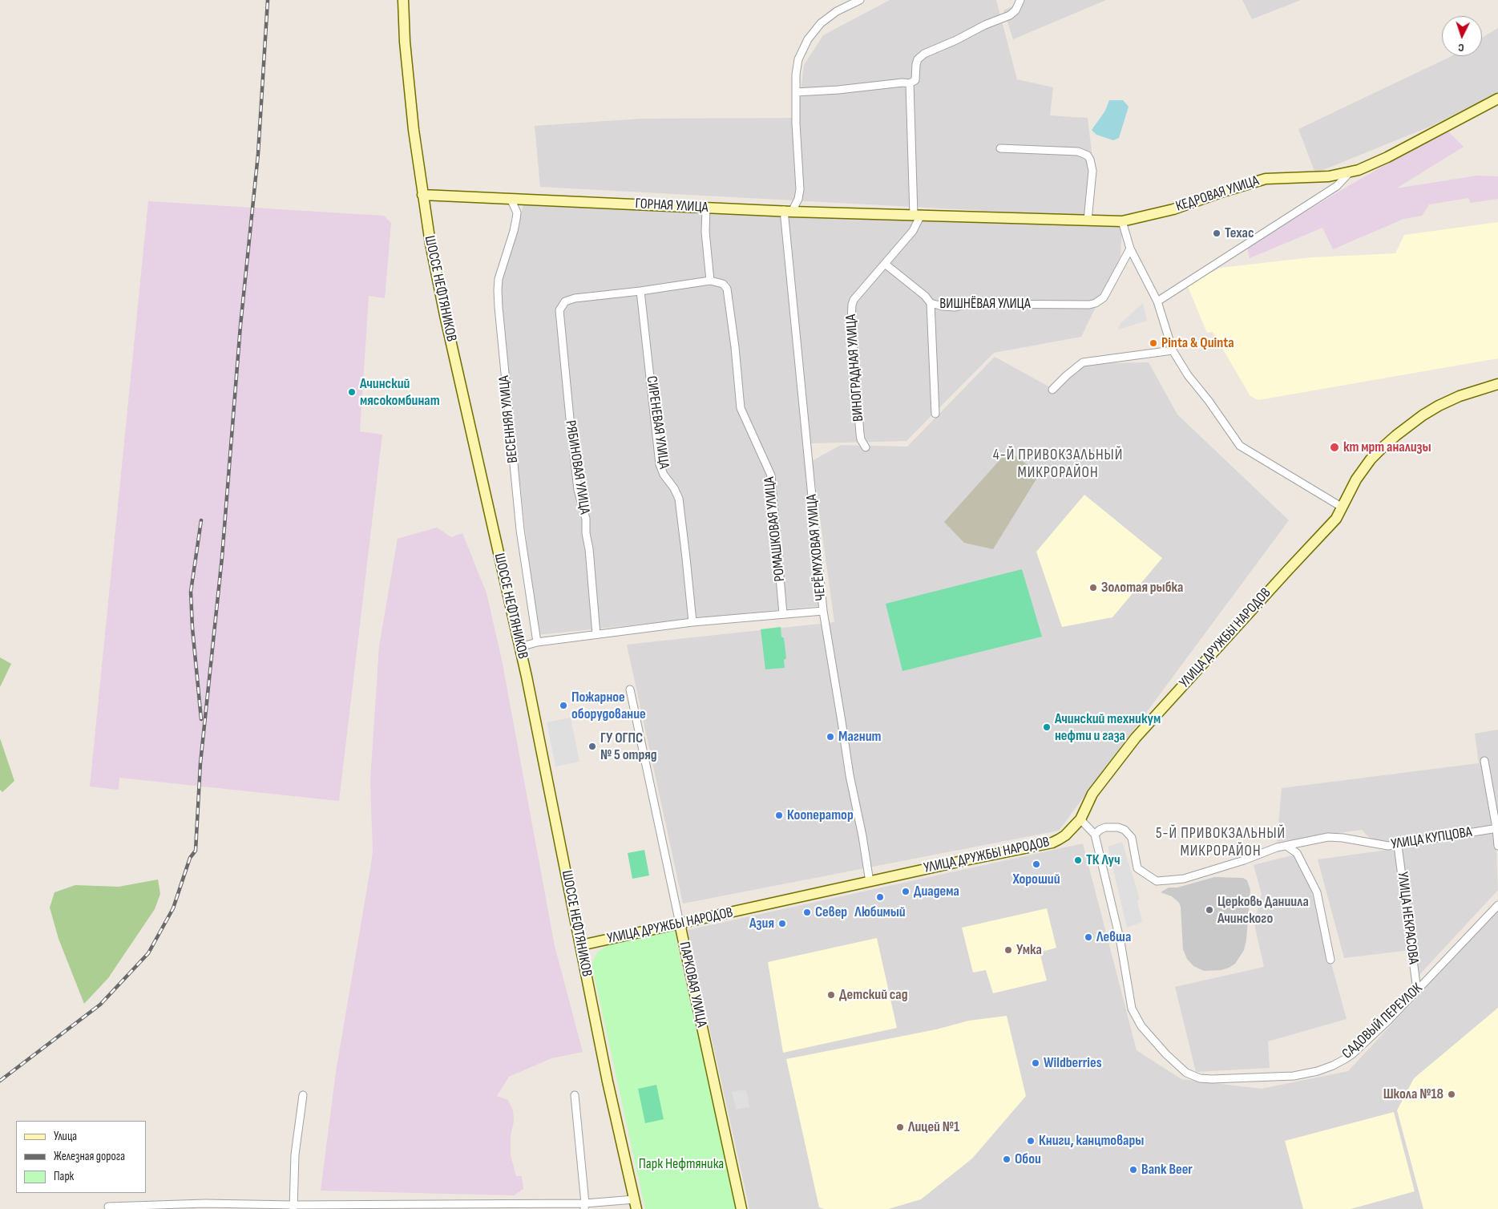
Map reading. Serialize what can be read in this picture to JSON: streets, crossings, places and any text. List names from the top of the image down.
{
  "streets": {
    "street": [
      "КЕДРОВАЯ УЛИЦА",
      "ГОРНАЯ УЛИЦА",
      "ШОССЕ НЕФТЯНИКОВ",
      "ВИШНЁВАЯ УЛИЦА",
      "ВИНОГРАДНАЯ УЛИЦА",
      "ВЕСЕННЯЯ УЛИЦА",
      "СИРЕНЕВАЯ УЛИЦА",
      "РЯБИНОВАЯ УЛИЦА",
      "РОМАШКОВАЯ УЛИЦА",
      "ЧЕРЁМУХОВАЯ УЛИЦА",
      "УЛИЦА ДРУЖБЫ НАРОДОВ",
      "УЛИЦА КУПЦОВА",
      "УЛИЦА НЕКРАСОВА",
      "ПАРКОВАЯ УЛИЦА",
      "САДОВЫЙ ПЕРЕУЛОК"
    ]
  },
  "crossings": [
    ["КЕДРОВАЯ УЛИЦА", "ГОРНАЯ УЛИЦА"],
    ["КЕДРОВАЯ УЛИЦА", "ВИНОГРАДНАЯ УЛИЦА"],
    ["ГОРНАЯ УЛИЦА", "ШОССЕ НЕФТЯНИКОВ"],
    ["ГОРНАЯ УЛИЦА", "ВИНОГРАДНАЯ УЛИЦА"],
    ["ГОРНАЯ УЛИЦА", "ВЕСЕННЯЯ УЛИЦА"],
    ["ГОРНАЯ УЛИЦА", "ЧЕРЁМУХОВАЯ УЛИЦА"],
    ["ШОССЕ НЕФТЯНИКОВ", "УЛИЦА ДРУЖБЫ НАРОДОВ"],
    ["ВИШНЁВАЯ УЛИЦА", "ВИНОГРАДНАЯ УЛИЦА"],
    ["СИРЕНЕВАЯ УЛИЦА", "РЯБИНОВАЯ УЛИЦА"],
    ["ЧЕРЁМУХОВАЯ УЛИЦА", "УЛИЦА ДРУЖБЫ НАРОДОВ"],
    ["УЛИЦА ДРУЖБЫ НАРОДОВ", "ПАРКОВАЯ УЛИЦА"],
    ["УЛИЦА КУПЦОВА", "УЛИЦА НЕКРАСОВА"],
    ["УЛИЦА КУПЦОВА", "САДОВЫЙ ПЕРЕУЛОК"],
    ["УЛИЦА НЕКРАСОВА", "САДОВЫЙ ПЕРЕУЛОК"]
  ],
  "districts": ["4-Й ПРИВОКЗАЛЬНЫЙ МИКРОРАЙОН", "5-Й ПРИВОКЗАЛЬНЫЙ МИКРОРАЙОН"],
  "parks": ["Парк Нефтяника"],
  "places": [
    "Техас",
    "Pinta & Quinta",
    "Ачинский мясокомбинат",
    "кт мрт анализы",
    "Золотая рыбка",
    "Пожарное оборудование",
    "Ачинский техникум нефти и газа",
    "Магнит",
    "ГУ ОГПС № 5 отряд",
    "Кооператор",
    "ТК Луч",
    "Хороший",
    "Диадема",
    "Любимый",
    "Церковь Даниила Ачинского",
    "Север",
    "Азия",
    "Левша",
    "Умка",
    "Детский сад",
    "Wildberries",
    "Школа №18",
    "Лицей №1",
    "Книги, канцтовары",
    "Обои",
    "Bank Beer"
  ],
  "legend": ["Улица", "Железная дорога", "Парк"],
  "north": "bottom"
}
